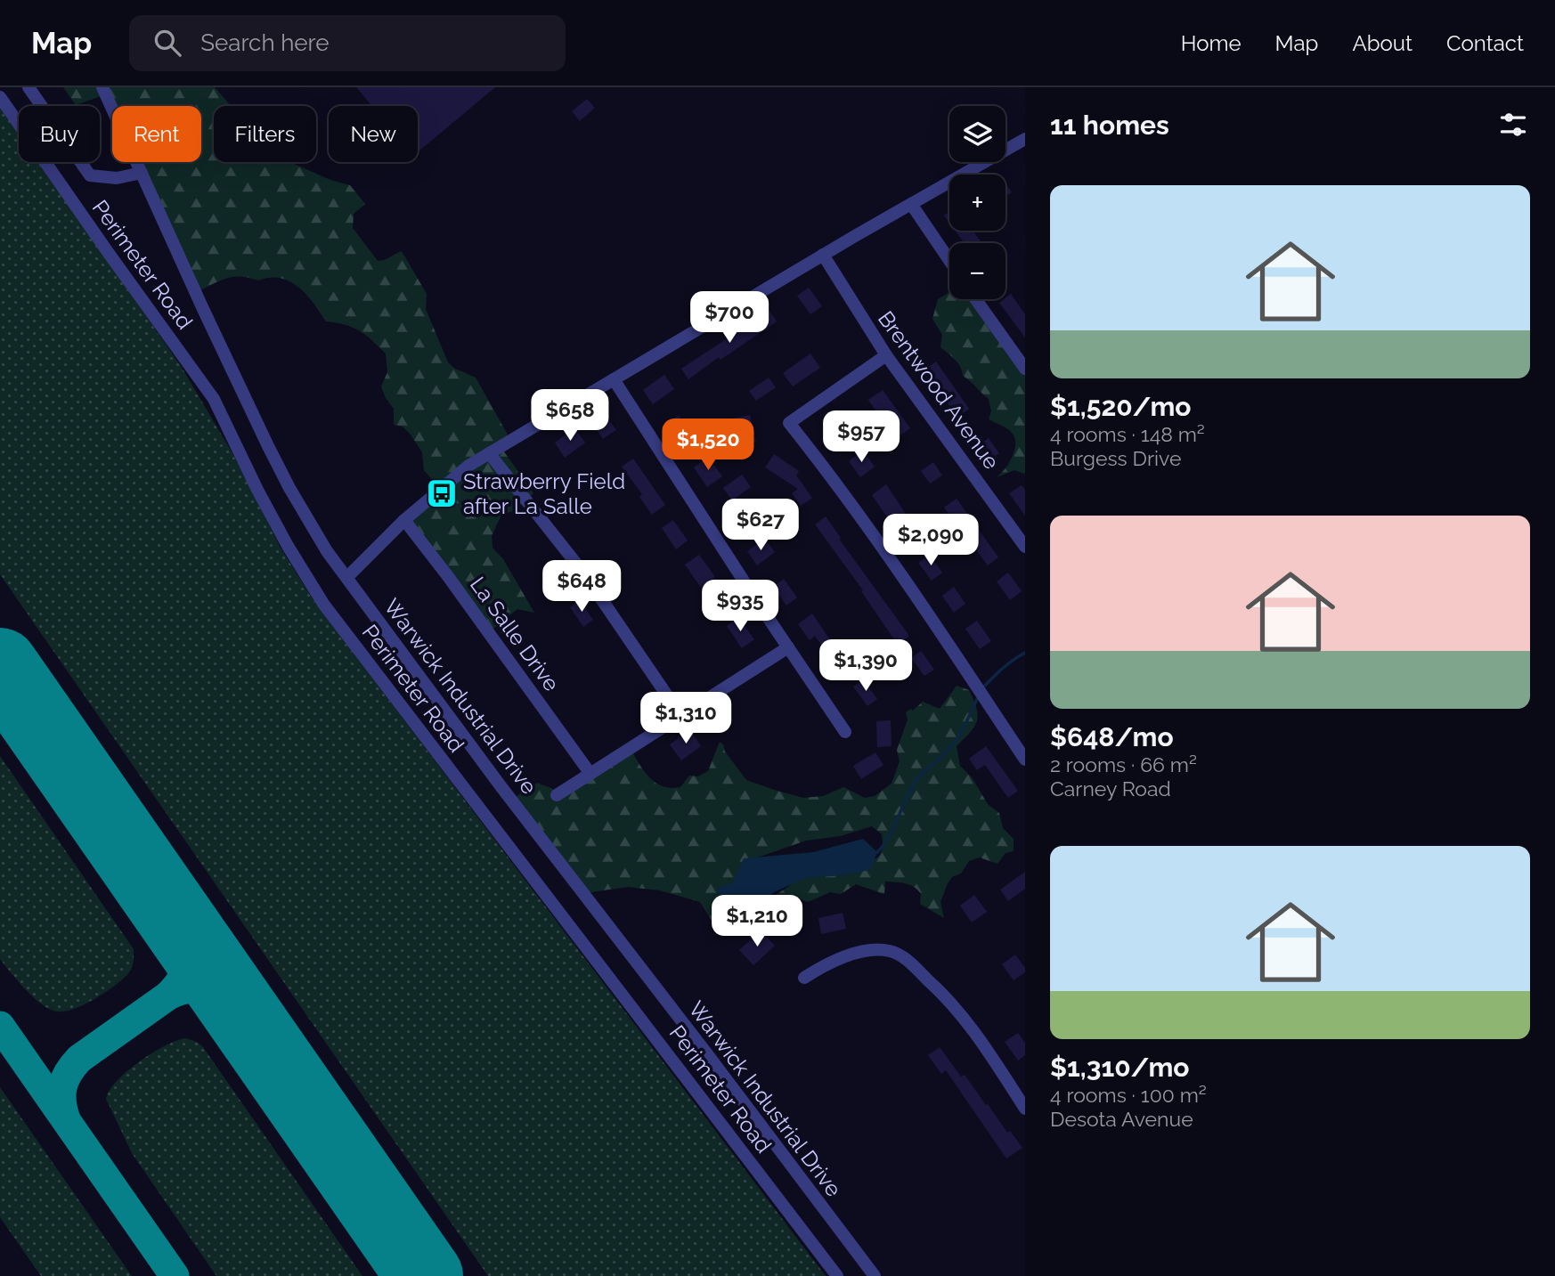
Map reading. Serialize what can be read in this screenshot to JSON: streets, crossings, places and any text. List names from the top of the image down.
{
  "streets": {
    "street": [
      "Perimeter Road",
      "Brentwood Avenue",
      "La Salle Drive",
      "Warwick Industrial Drive"
    ]
  },
  "places": {
    "bus stop": ["Strawberry Field after La Salle"]
  },
  "page": {
    "header": "Map",
    "search": "Search here",
    "nav": [
      "Home",
      "Map",
      "About",
      "Contact"
    ],
    "heading": "11 homes",
    "map_buttons": ["+", "−"],
    "chip": [
      "Buy",
      "Rent",
      "Filters",
      "New"
    ],
    "list": [
      {
        "name": "$1,520/mo",
        "note": "4 rooms · 148 m² · Burgess Drive"
      },
      {
        "name": "$648/mo",
        "note": "2 rooms · 66 m² · Carney Road"
      },
      {
        "name": "$1,310/mo",
        "note": "4 rooms · 100 m² · Desota Avenue"
      }
    ],
    "price": [
      "$700",
      "$658",
      "$957",
      "$1,520",
      "$627",
      "$2,090",
      "$648",
      "$935",
      "$1,390",
      "$1,310",
      "$1,210"
    ]
  }
}
